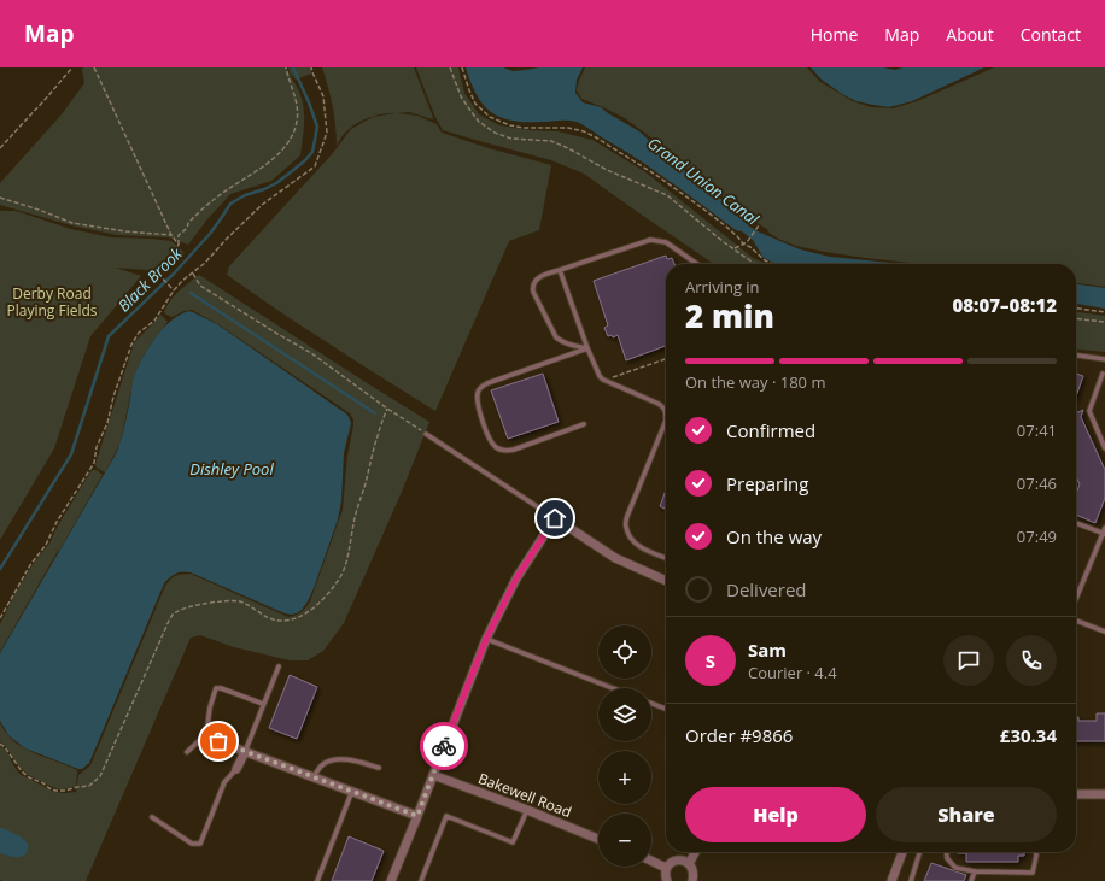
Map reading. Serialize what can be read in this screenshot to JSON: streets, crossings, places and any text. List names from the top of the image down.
{
  "streets": {
    "street": ["Bakewell Road"]
  },
  "water": ["Grand Union Canal", "Black Brook", "Dishley Pool"],
  "parks": ["Derby Road Playing Fields"],
  "page": {
    "header": "Map",
    "nav": [
      "Home",
      "Map",
      "About",
      "Contact"
    ],
    "heading": ["2 min", "Arriving in", "08:07–08:12"],
    "panel": [
      "Sam",
      "Courier · 4.4",
      "Order #9866",
      "£30.34"
    ],
    "bar": "On the way · 180 m",
    "list": [
      ["Confirmed", "07:41"],
      ["Preparing", "07:46"],
      ["On the way", "07:49"],
      "Delivered"
    ],
    "map_buttons": ["+", "−"],
    "round": "S",
    "buttons": ["Help", "Share"]
  }
}
